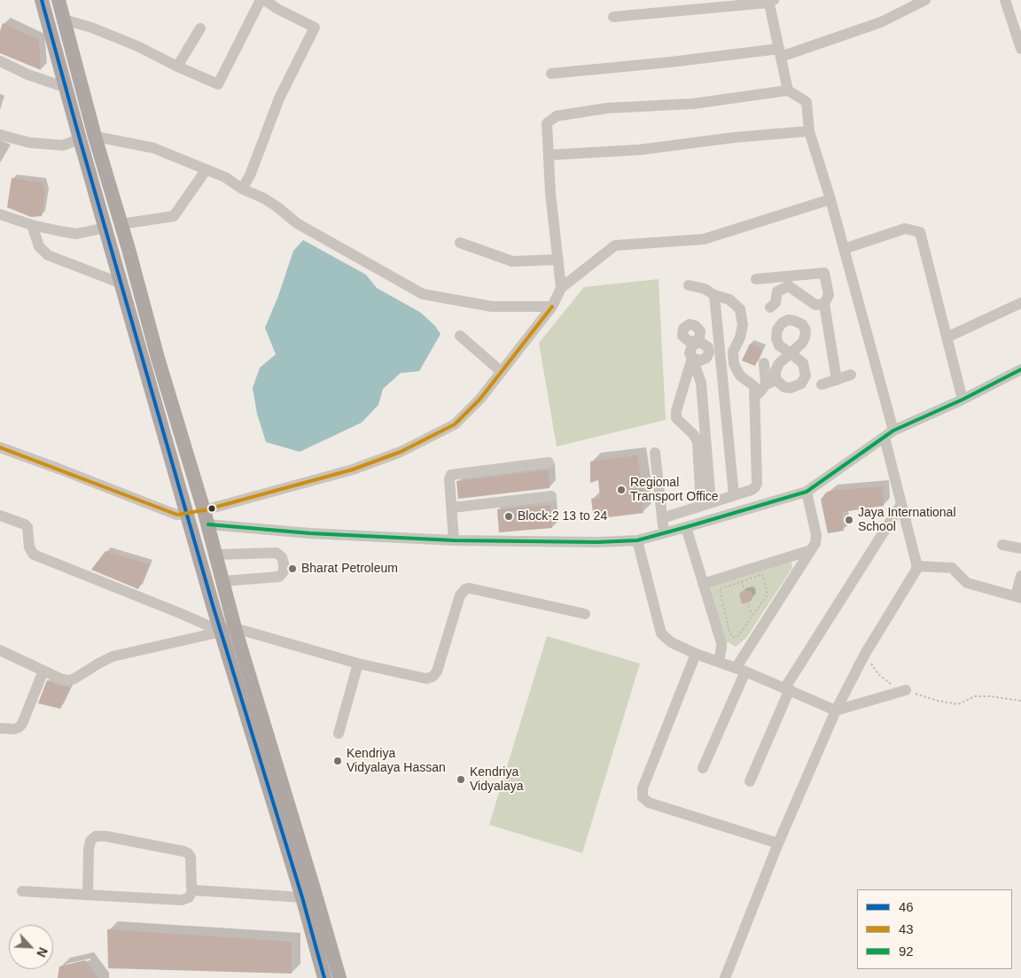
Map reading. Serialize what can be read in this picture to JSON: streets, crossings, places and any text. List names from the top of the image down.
{
  "places": [
    "Regional Transport Office",
    "Block-2 13 to 24",
    "Jaya International School",
    "Bharat Petroleum",
    "Kendriya Vidyalaya Hassan",
    "Kendriya Vidyalaya"
  ],
  "lines": ["transit line 46", "transit line 43", "transit line 92"],
  "legend": ["46", "43", "92"],
  "north": "bottom right"
}
